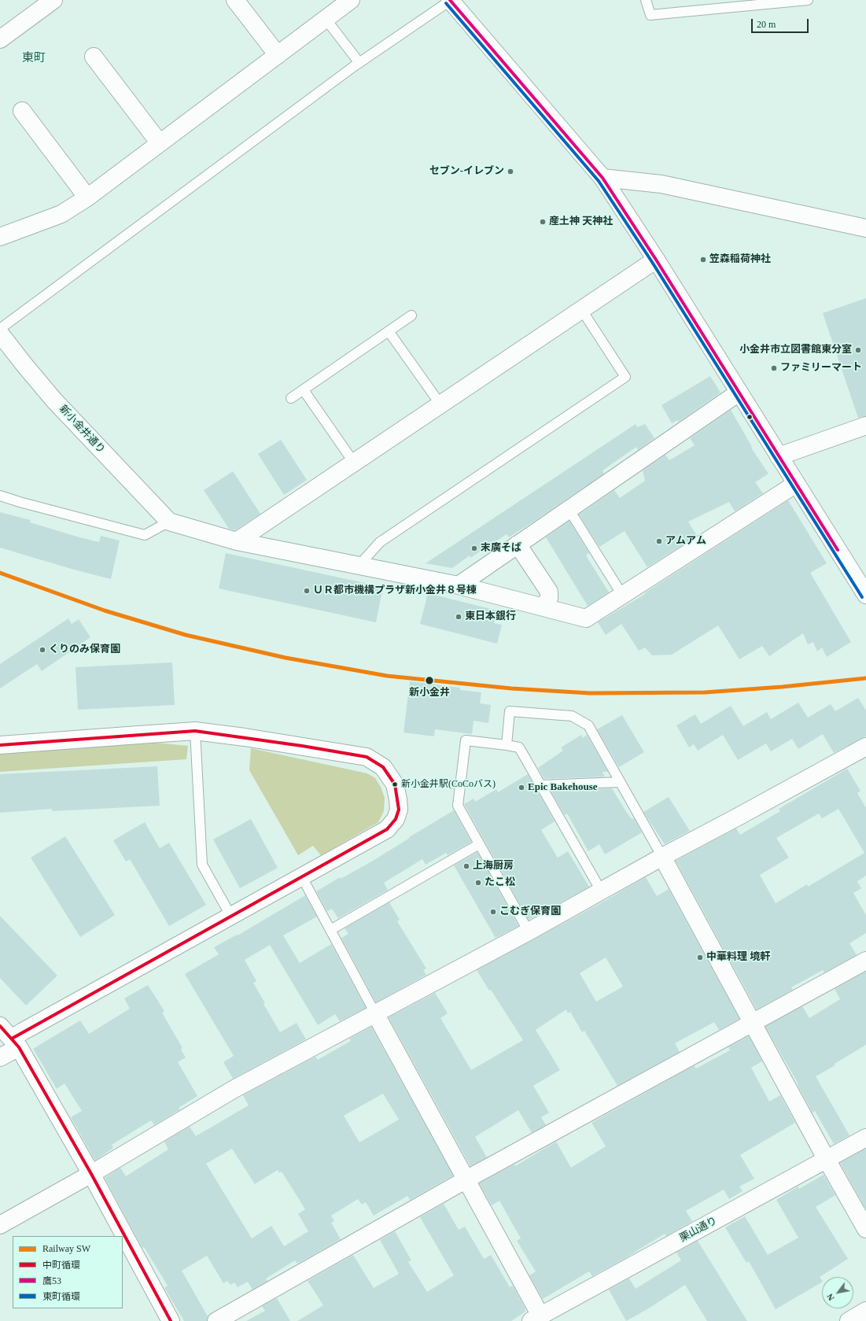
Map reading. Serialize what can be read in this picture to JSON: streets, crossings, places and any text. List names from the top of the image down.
{
  "streets": {
    "street": ["新小金井通り", "栗山通り"]
  },
  "districts": ["東町"],
  "places": [
    "セブン-イレブン",
    "産土神 天神社",
    "笠森稲荷神社",
    "小金井市立図書館東分室",
    "ファミリーマート",
    "アムアム",
    "末廣そば",
    "ＵＲ都市機構プラザ新小金井８号棟",
    "東日本銀行",
    "くりのみ保育園",
    "新小金井",
    "新小金井駅(CoCoバス)",
    "Epic Bakehouse",
    "上海厨房",
    "たこ松",
    "こむぎ保育園",
    "中華料理 境軒"
  ],
  "lines": [
    "transit line 鷹53",
    "transit line 東町循環",
    "rail line SW",
    "transit line 中町循環"
  ],
  "legend": [
    "Railway SW",
    "中町循環",
    "鷹53",
    "東町循環"
  ],
  "scale_bar": "20 m",
  "north": "bottom left"
}
